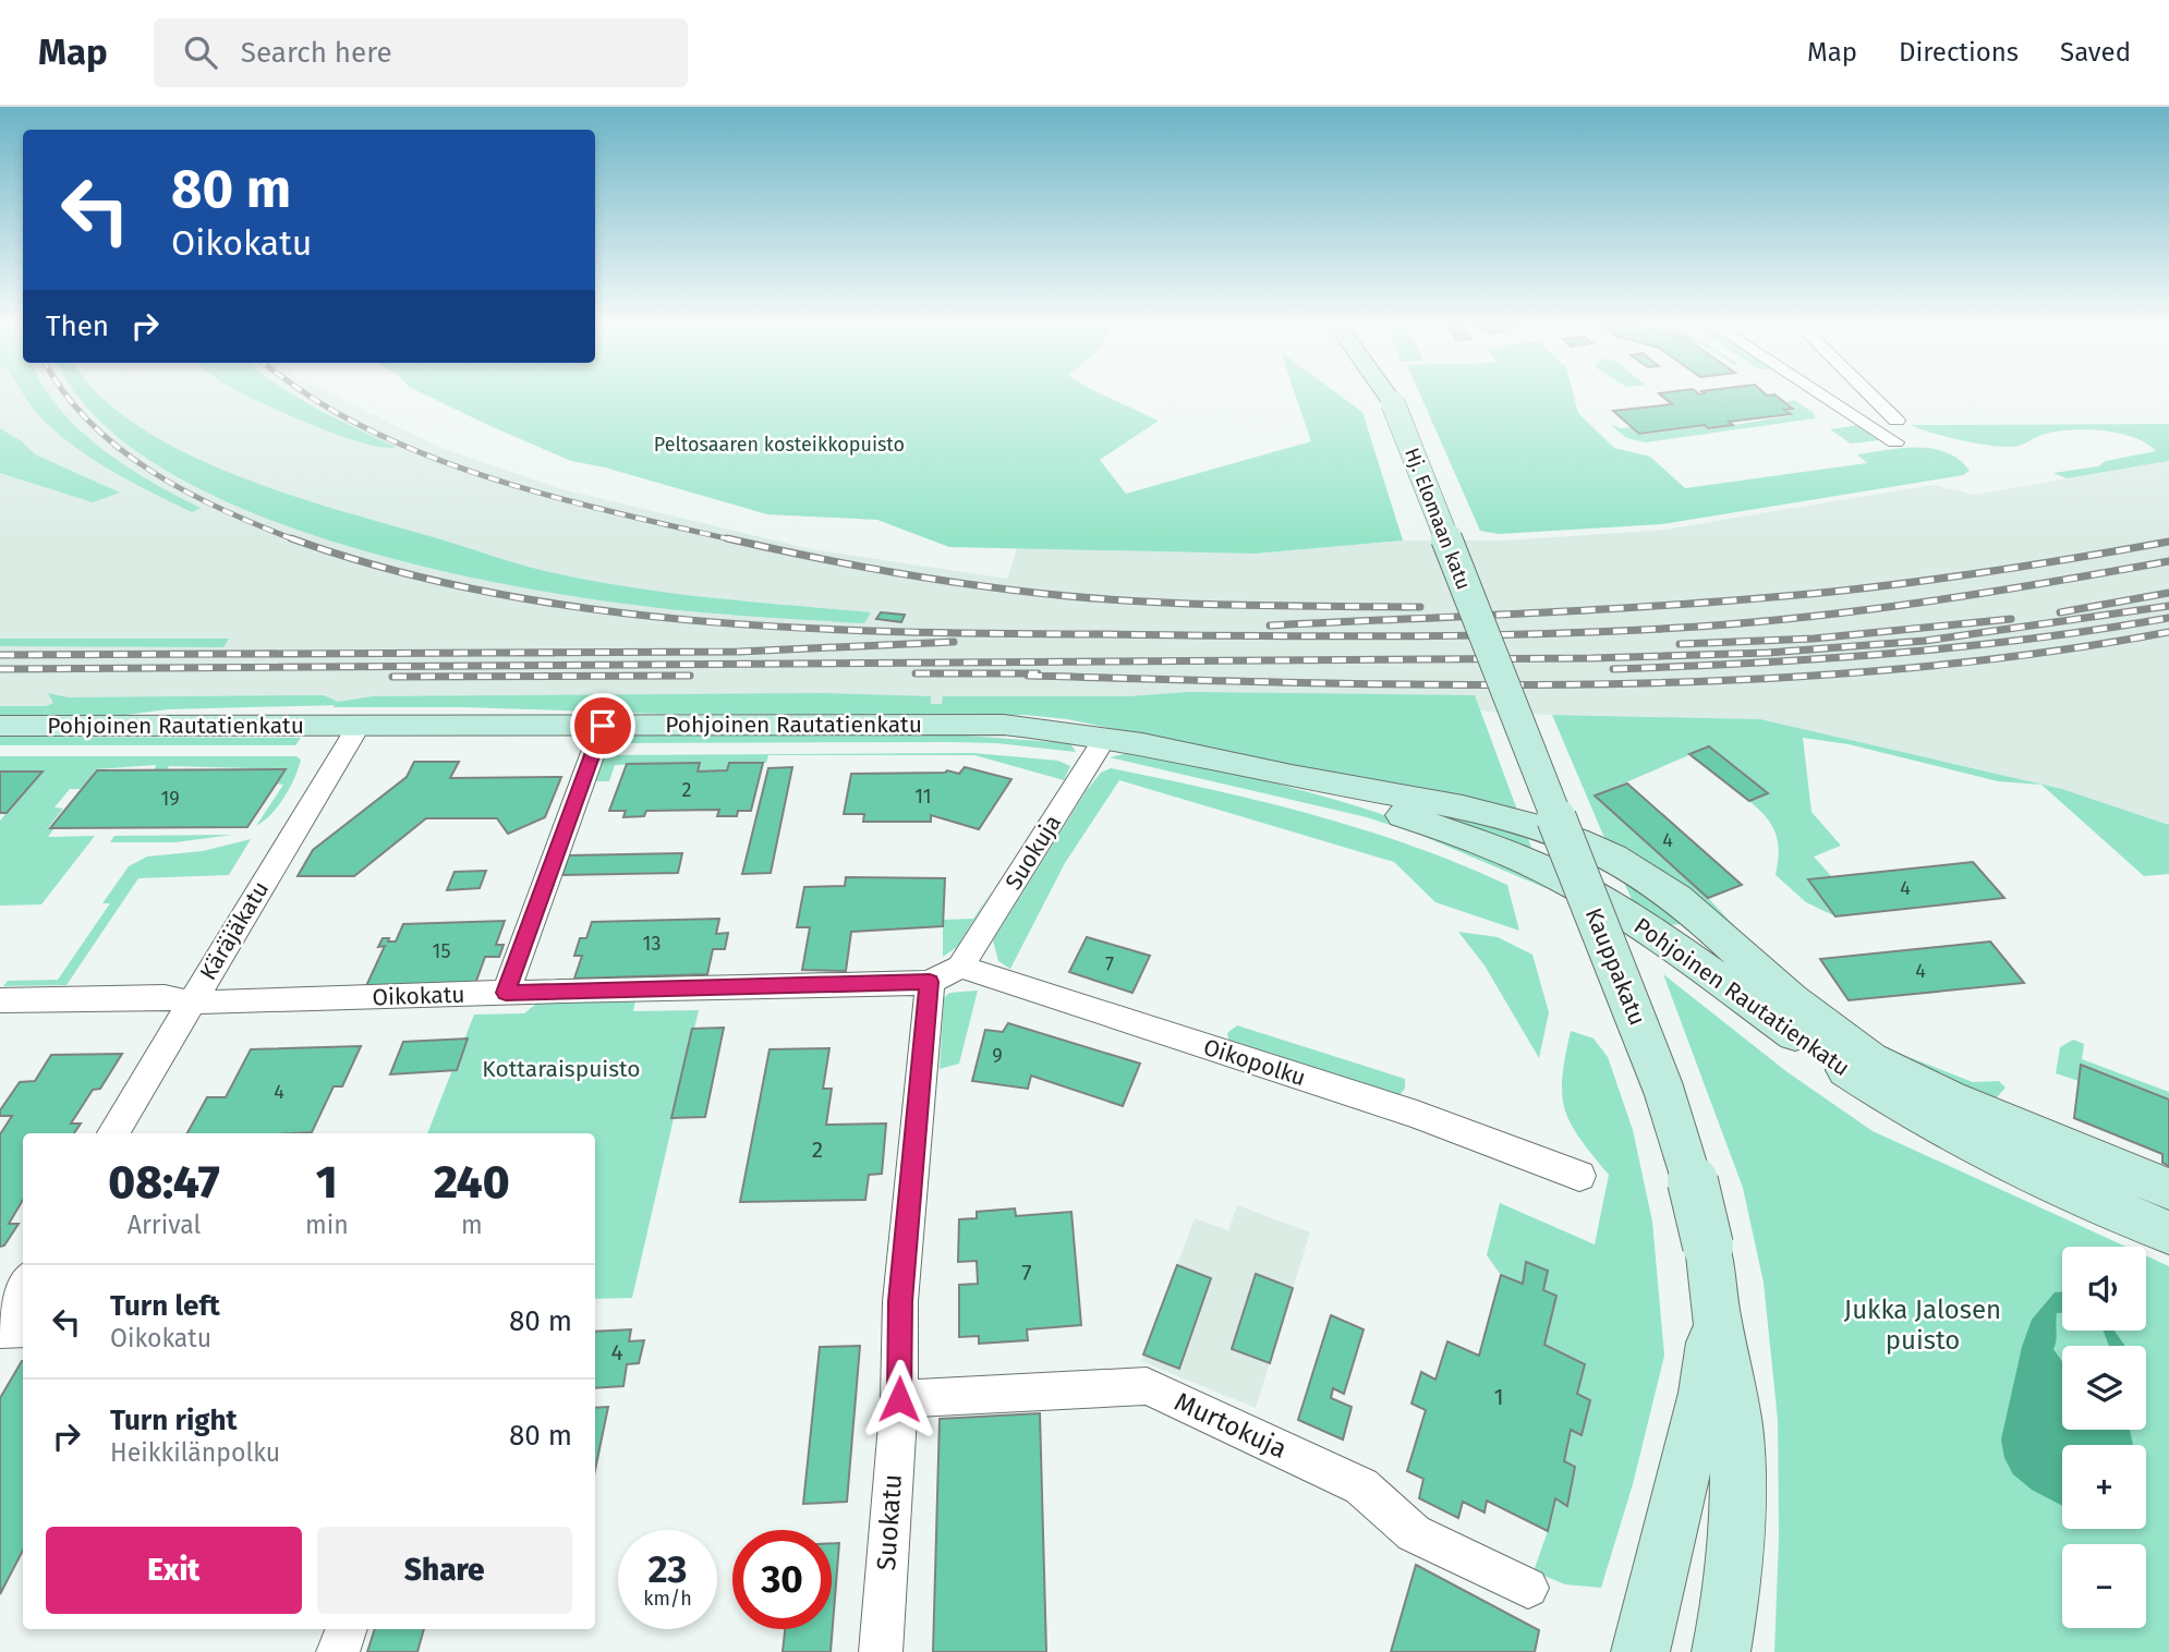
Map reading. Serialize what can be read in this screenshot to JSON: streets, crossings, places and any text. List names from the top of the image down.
{
  "streets": {
    "street": [
      "Hj. Elomaan katu",
      "Pohjoinen Rautatienkatu",
      "Suokuja",
      "Käräjäkatu",
      "Kauppakatu",
      "Oikokatu",
      "Oikopolku",
      "Murtokuja",
      "Suokatu"
    ]
  },
  "crossings": [
    ["Hj. Elomaan katu", "Kauppakatu"],
    ["Pohjoinen Rautatienkatu", "Suokuja"],
    ["Pohjoinen Rautatienkatu", "Käräjäkatu"],
    ["Suokuja", "Oikokatu"],
    ["Suokuja", "Oikopolku"],
    ["Suokuja", "Suokatu"],
    ["Käräjäkatu", "Oikokatu"],
    ["Oikokatu", "Oikopolku"],
    ["Oikokatu", "Suokatu"],
    ["Oikopolku", "Suokatu"],
    ["Murtokuja", "Suokatu"]
  ],
  "parks": ["Peltosaaren kosteikkopuisto", "Kottaraispuisto", "Jukka Jalosen puisto"],
  "house_numbers": [
    "2",
    "11",
    "19",
    "4",
    "4",
    "13",
    "15",
    "7",
    "4",
    "9",
    "4",
    "2",
    "7",
    "4",
    "1"
  ],
  "page": {
    "header": "Map",
    "search": "Search here",
    "nav": ["Map", "Directions", "Saved"],
    "turn": ["80 m", "Oikokatu"],
    "then": "Then",
    "eta": [
      "08:47",
      "Arrival",
      "1",
      "min",
      "240",
      "m"
    ],
    "map_buttons": ["+", "−"],
    "list": [
      {
        "name": "Turn left",
        "note": "Oikokatu",
        "value": "80 m"
      },
      {
        "name": "Turn right",
        "note": "Heikkilänpolku",
        "value": "80 m"
      }
    ],
    "buttons": ["Exit", "Share"],
    "speed": "23 km/h",
    "limit": "30"
  }
}
